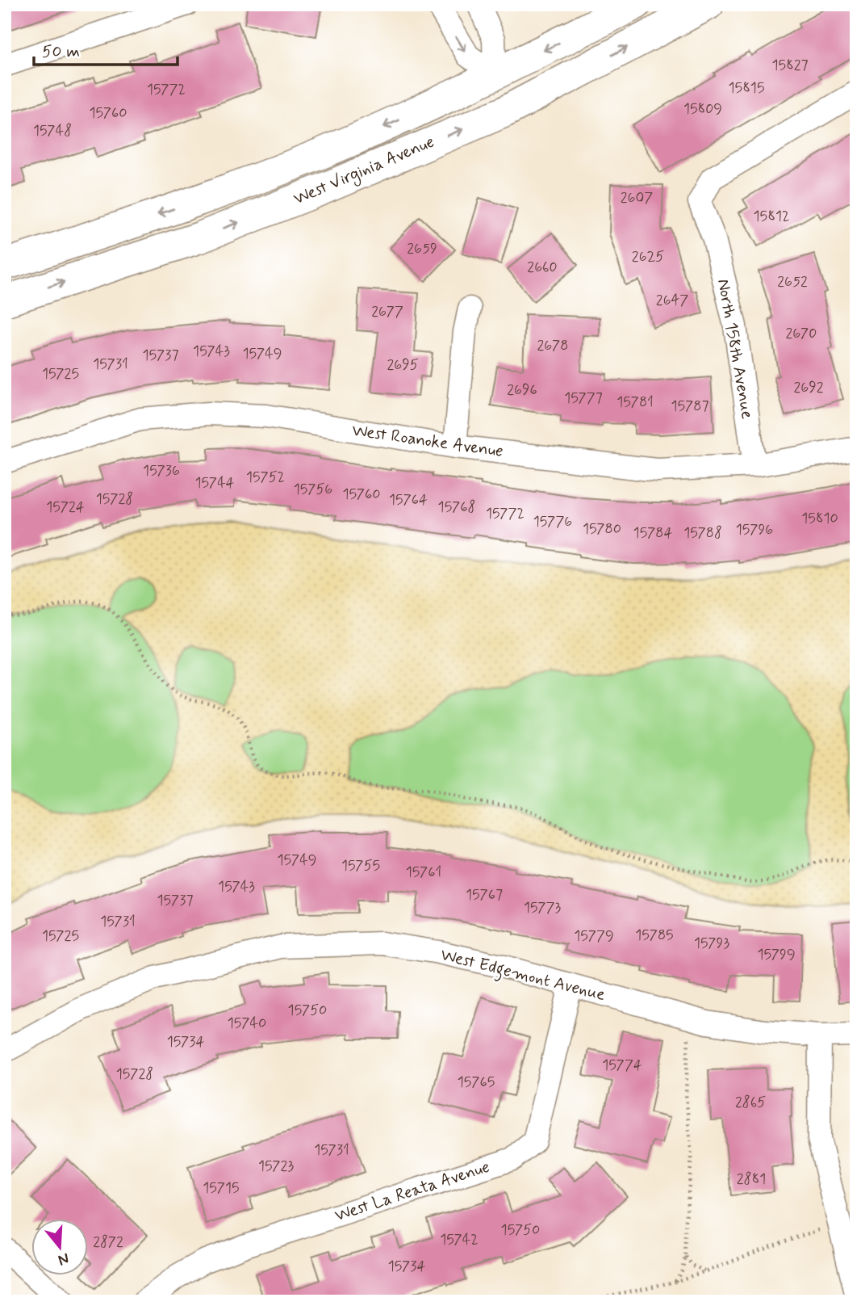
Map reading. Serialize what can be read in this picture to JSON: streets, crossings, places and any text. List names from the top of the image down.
{
  "streets": {
    "main road": ["West Virginia Avenue"],
    "street": [
      "North 158th Avenue",
      "West Roanoke Avenue",
      "West Edgemont Avenue",
      "West La Reata Avenue"
    ]
  },
  "crossings": [
    ["North 158th Avenue", "West Roanoke Avenue"],
    ["West Edgemont Avenue", "West La Reata Avenue"]
  ],
  "house_numbers": [
    "15827",
    "15815",
    "15772",
    "15809",
    "15760",
    "15748",
    "2607",
    "15812",
    "2659",
    "2625",
    "2660",
    "2652",
    "2647",
    "2677",
    "2670",
    "2678",
    "15743",
    "15749",
    "15737",
    "15731",
    "2695",
    "15725",
    "2692",
    "2696",
    "15777",
    "15781",
    "15787",
    "15736",
    "15752",
    "15744",
    "15756",
    "15760",
    "15728",
    "15764",
    "15724",
    "15768",
    "15772",
    "15810",
    "15776",
    "15780",
    "15796",
    "15784",
    "15788",
    "15749",
    "15755",
    "15761",
    "15743",
    "15767",
    "15737",
    "15773",
    "15731",
    "15785",
    "15725",
    "15779",
    "15793",
    "15799",
    "15750",
    "15740",
    "15734",
    "15774",
    "15728",
    "15765",
    "2865",
    "15731",
    "15723",
    "2881",
    "15715",
    "15750",
    "15742",
    "2872",
    "15734"
  ],
  "scale_bar": "50 m",
  "north": "bottom"
}
